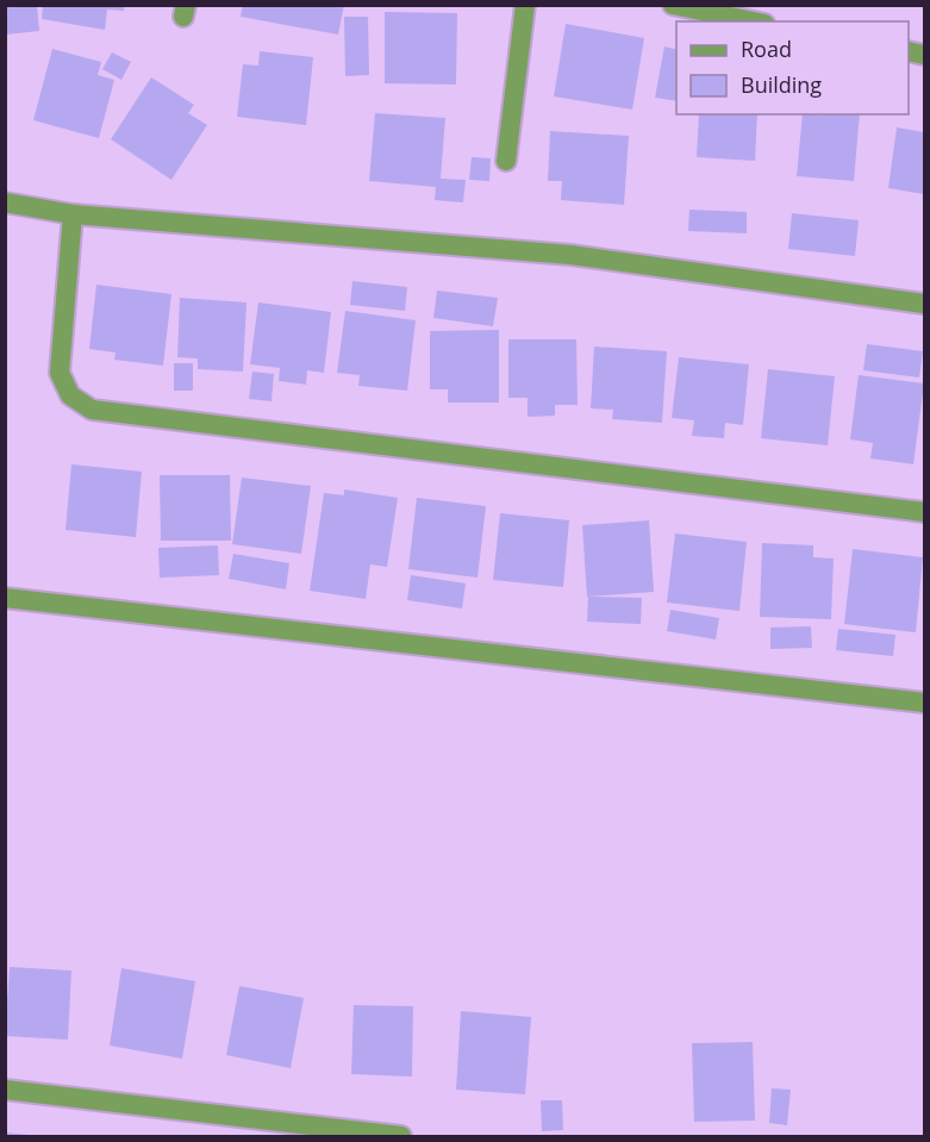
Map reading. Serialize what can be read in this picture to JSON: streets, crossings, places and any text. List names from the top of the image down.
{
  "legend": ["Road", "Building"]
}
